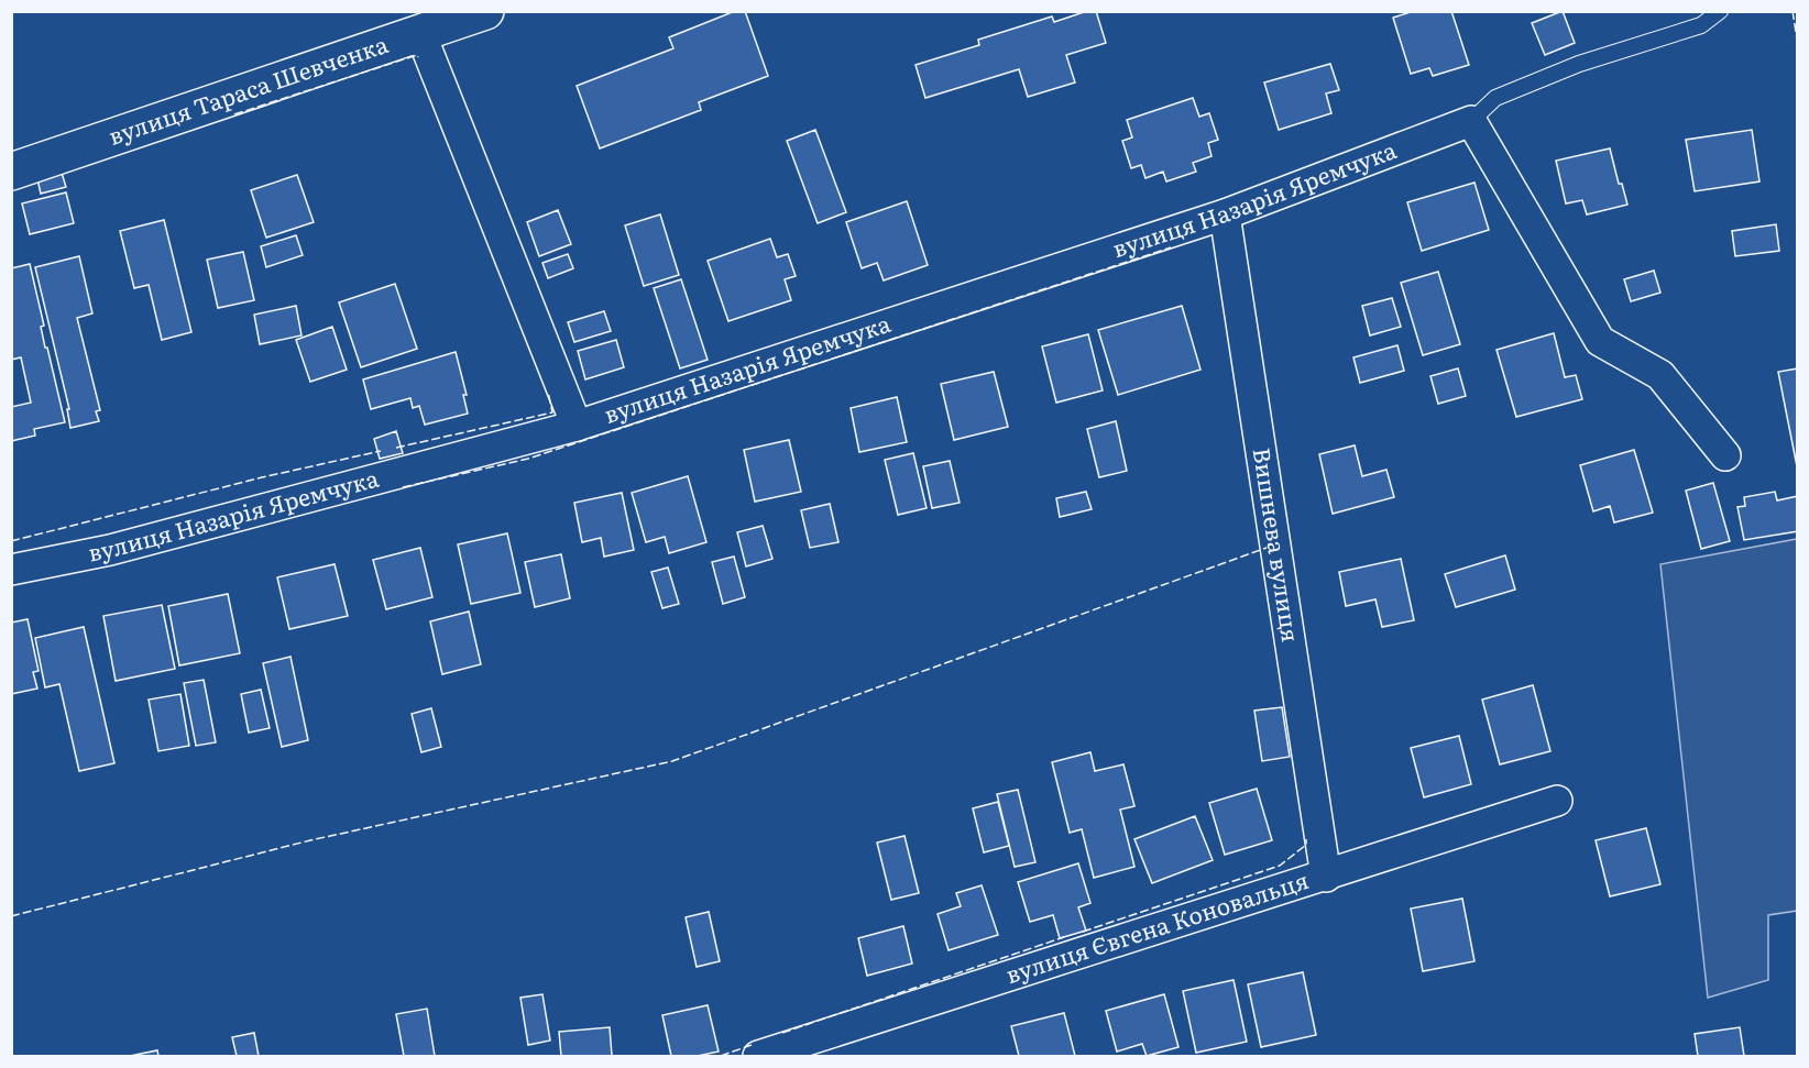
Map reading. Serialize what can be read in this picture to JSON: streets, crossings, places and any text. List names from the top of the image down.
{
  "streets": {
    "street": [
      "вулиця Тараса Шевченка",
      "вулиця Назарія Яремчука",
      "Вишнева вулиця",
      "вулиця Євгена Коновальця"
    ]
  },
  "crossings": [
    ["вулиця Назарія Яремчука", "Вишнева вулиця"],
    ["Вишнева вулиця", "вулиця Євгена Коновальця"]
  ]
}
